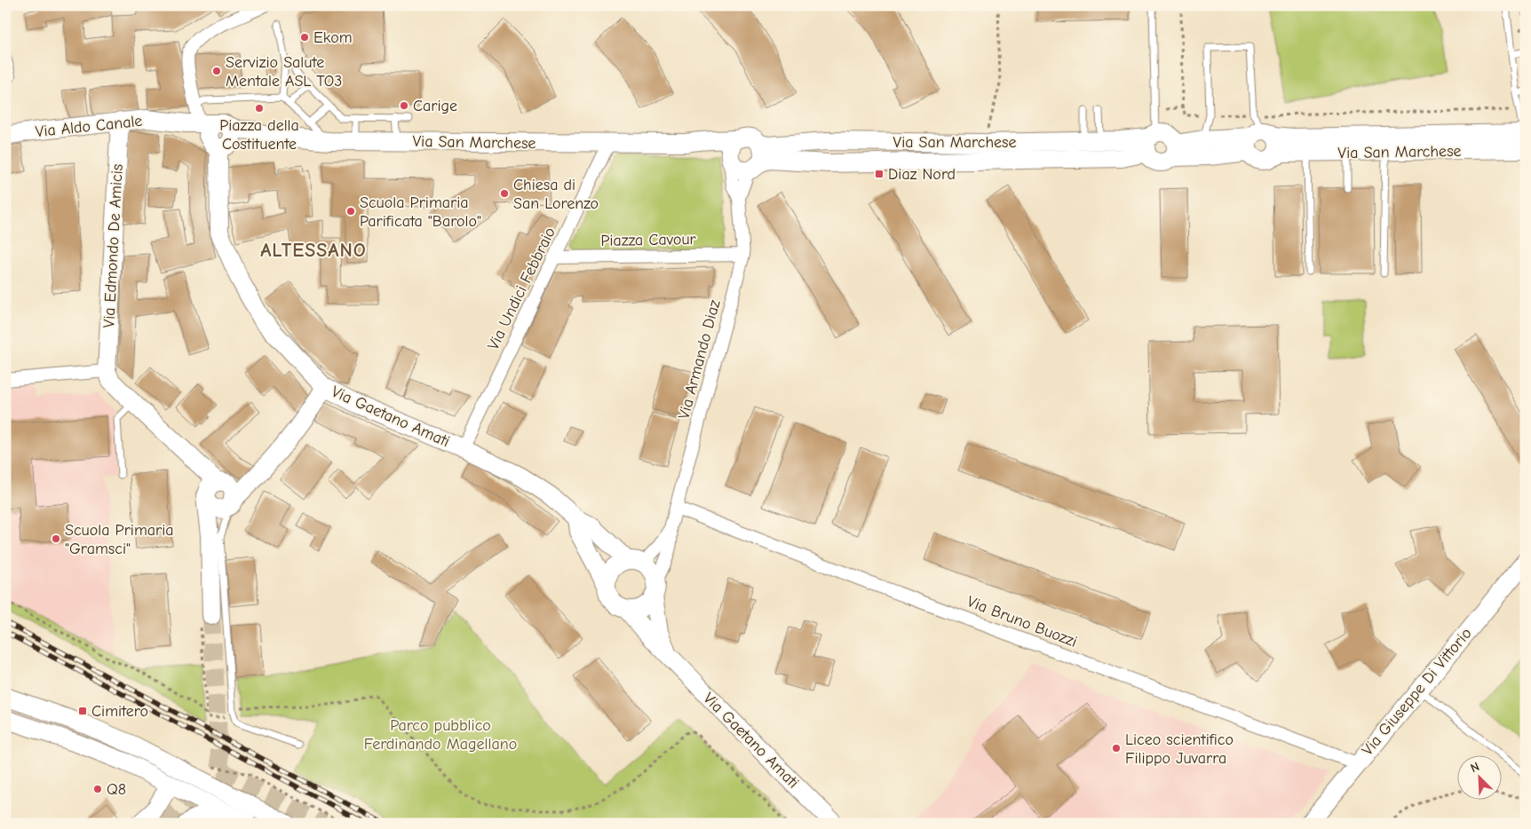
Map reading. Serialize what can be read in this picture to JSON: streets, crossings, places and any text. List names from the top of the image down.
{
  "streets": {
    "street": [
      "Via Aldo Canale",
      "Via San Marchese",
      "Piazza Cavour",
      "Via Edmondo De Amicis",
      "Via Undici Febbraio",
      "Via Armando Diaz",
      "Via Gaetano Amati",
      "Via Bruno Buozzi",
      "Via Giuseppe Di Vittorio"
    ]
  },
  "crossings": [
    ["Via Aldo Canale", "Via San Marchese"],
    ["Via Aldo Canale", "Via Edmondo De Amicis"],
    ["Via Aldo Canale", "Via Gaetano Amati"],
    ["Via San Marchese", "Via Undici Febbraio"],
    ["Via San Marchese", "Via Armando Diaz"],
    ["Via San Marchese", "Via Gaetano Amati"],
    ["Piazza Cavour", "Via Undici Febbraio"],
    ["Piazza Cavour", "Via Armando Diaz"],
    ["Via Undici Febbraio", "Via Gaetano Amati"],
    ["Via Armando Diaz", "Via Gaetano Amati"],
    ["Via Armando Diaz", "Via Bruno Buozzi"],
    ["Via Bruno Buozzi", "Via Giuseppe Di Vittorio"]
  ],
  "districts": ["ALTESSANO"],
  "parks": ["Parco pubblico Ferdinando Magellano"],
  "places": {
    "other": [
      "Ekom",
      "Servizio Salute Mentale ASL TO3",
      "Carige",
      "Piazza della Costituente",
      "Chiesa di San Lorenzo",
      "Scuola Primaria Parificata \"Barolo\"",
      "Scuola Primaria \"Gramsci\"",
      "Liceo scientifico Filippo Juvarra",
      "Q8"
    ],
    "transit": ["Diaz Nord", "Cimitero"]
  },
  "north": "top left"
}
